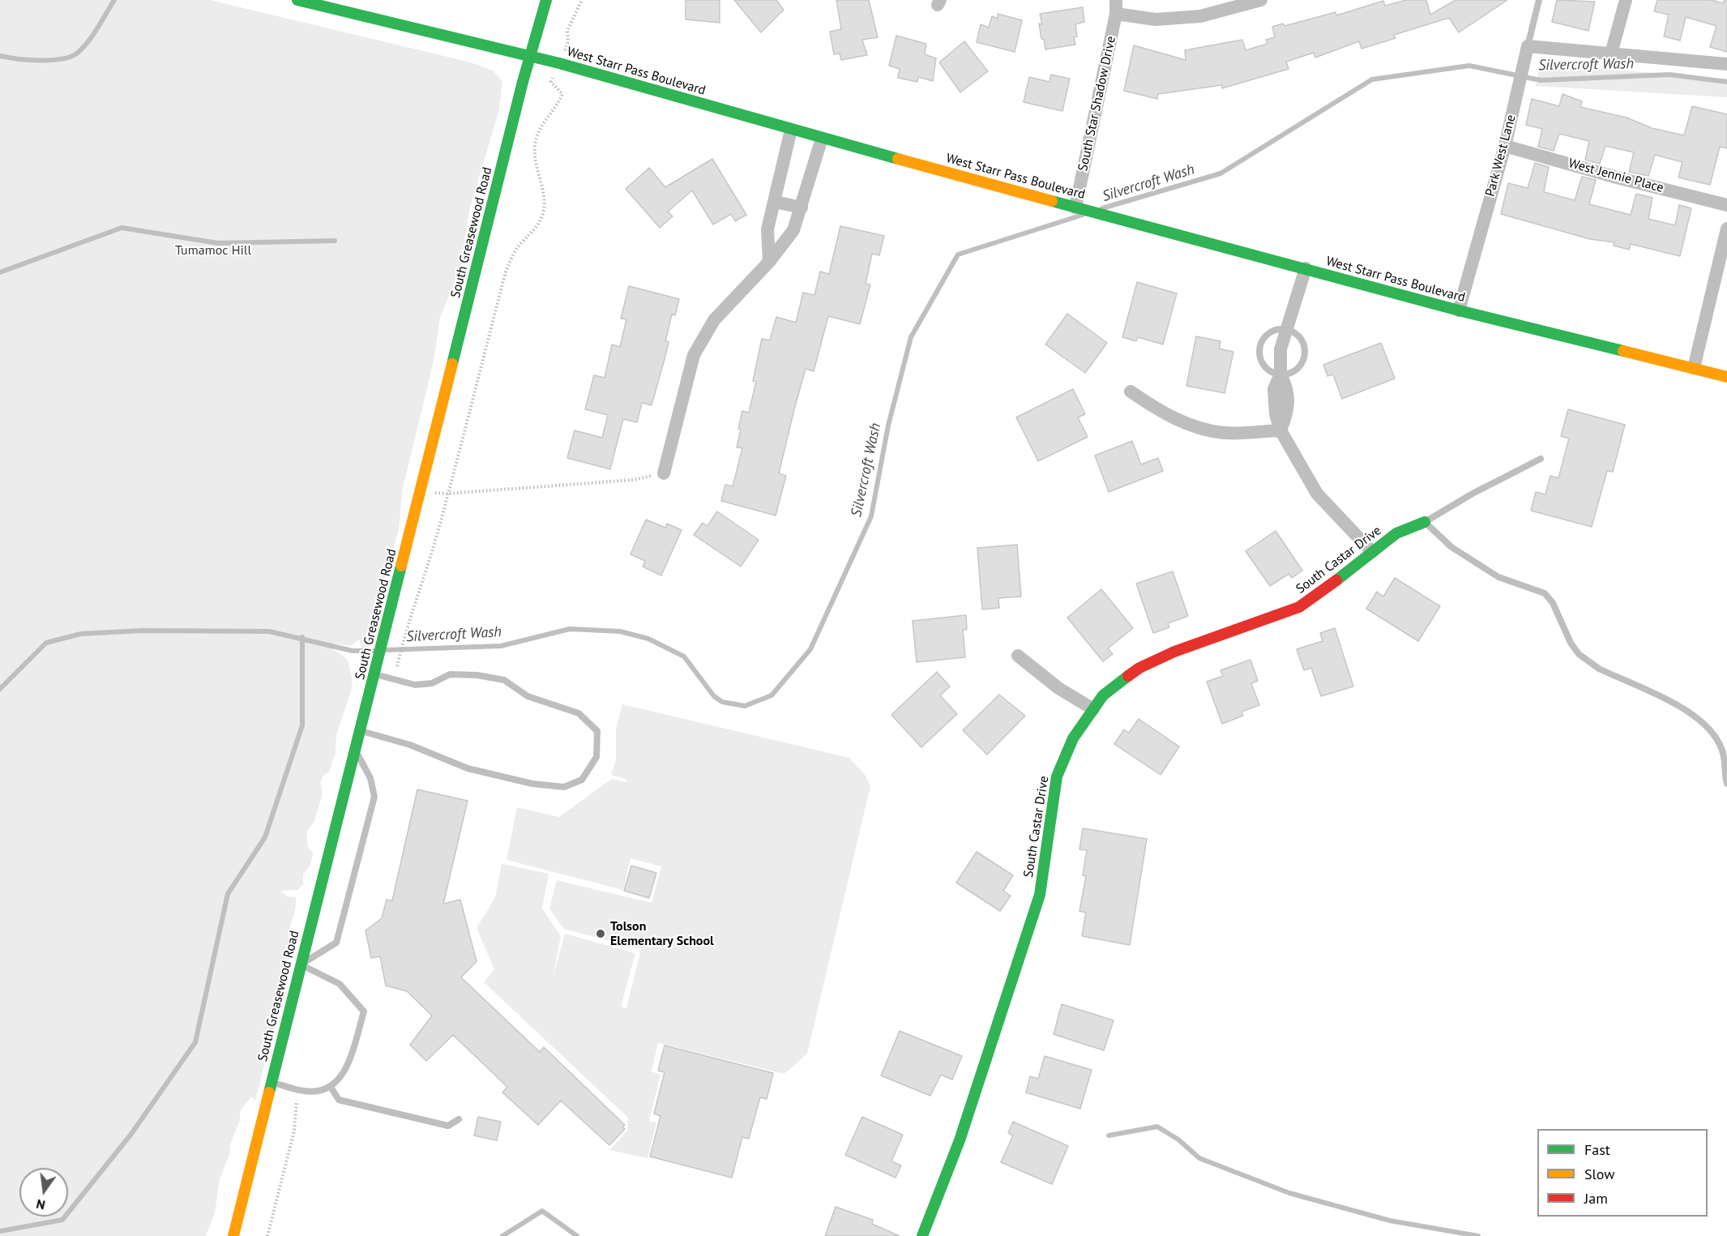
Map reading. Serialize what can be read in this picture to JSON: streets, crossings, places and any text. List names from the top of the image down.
{
  "streets": {
    "street": [
      "West Starr Pass Boulevard",
      "South Star Shadow Drive",
      "Park West Lane",
      "West Jennie Place",
      "South Greasewood Road",
      "South Castar Drive"
    ]
  },
  "crossings": [
    ["West Starr Pass Boulevard", "South Star Shadow Drive"],
    ["West Starr Pass Boulevard", "Park West Lane"],
    ["West Starr Pass Boulevard", "South Greasewood Road"],
    ["Park West Lane", "West Jennie Place"]
  ],
  "water": ["Silvercroft Wash"],
  "parks": ["Tumamoc Hill"],
  "places": ["Tolson Elementary School"],
  "legend": ["Fast", "Slow", "Jam"],
  "north": "bottom"
}
